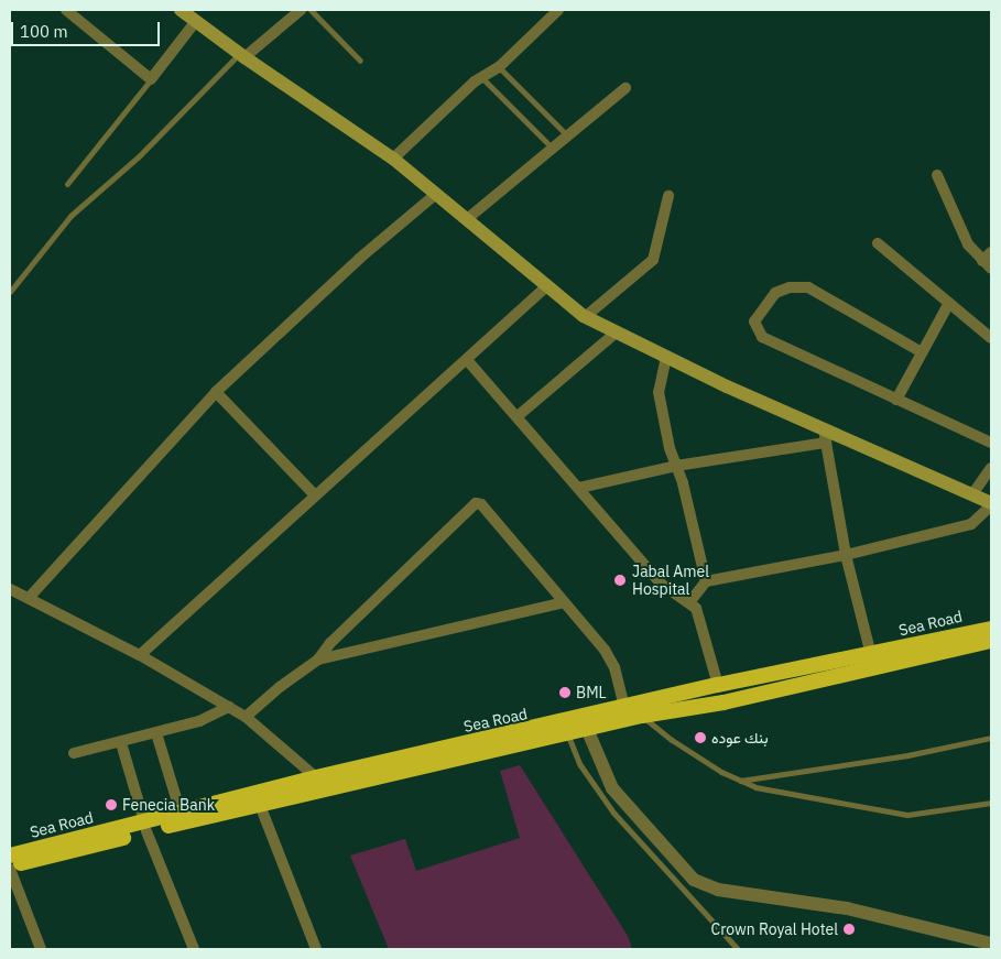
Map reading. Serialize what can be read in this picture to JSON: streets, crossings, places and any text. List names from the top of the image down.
{
  "streets": {
    "highway": ["Sea Road"]
  },
  "places": [
    "Jabal Amel Hospital",
    "BML",
    "بنك عوده",
    "Fenecia Bank",
    "Crown Royal Hotel"
  ],
  "scale_bar": "100 m"
}
